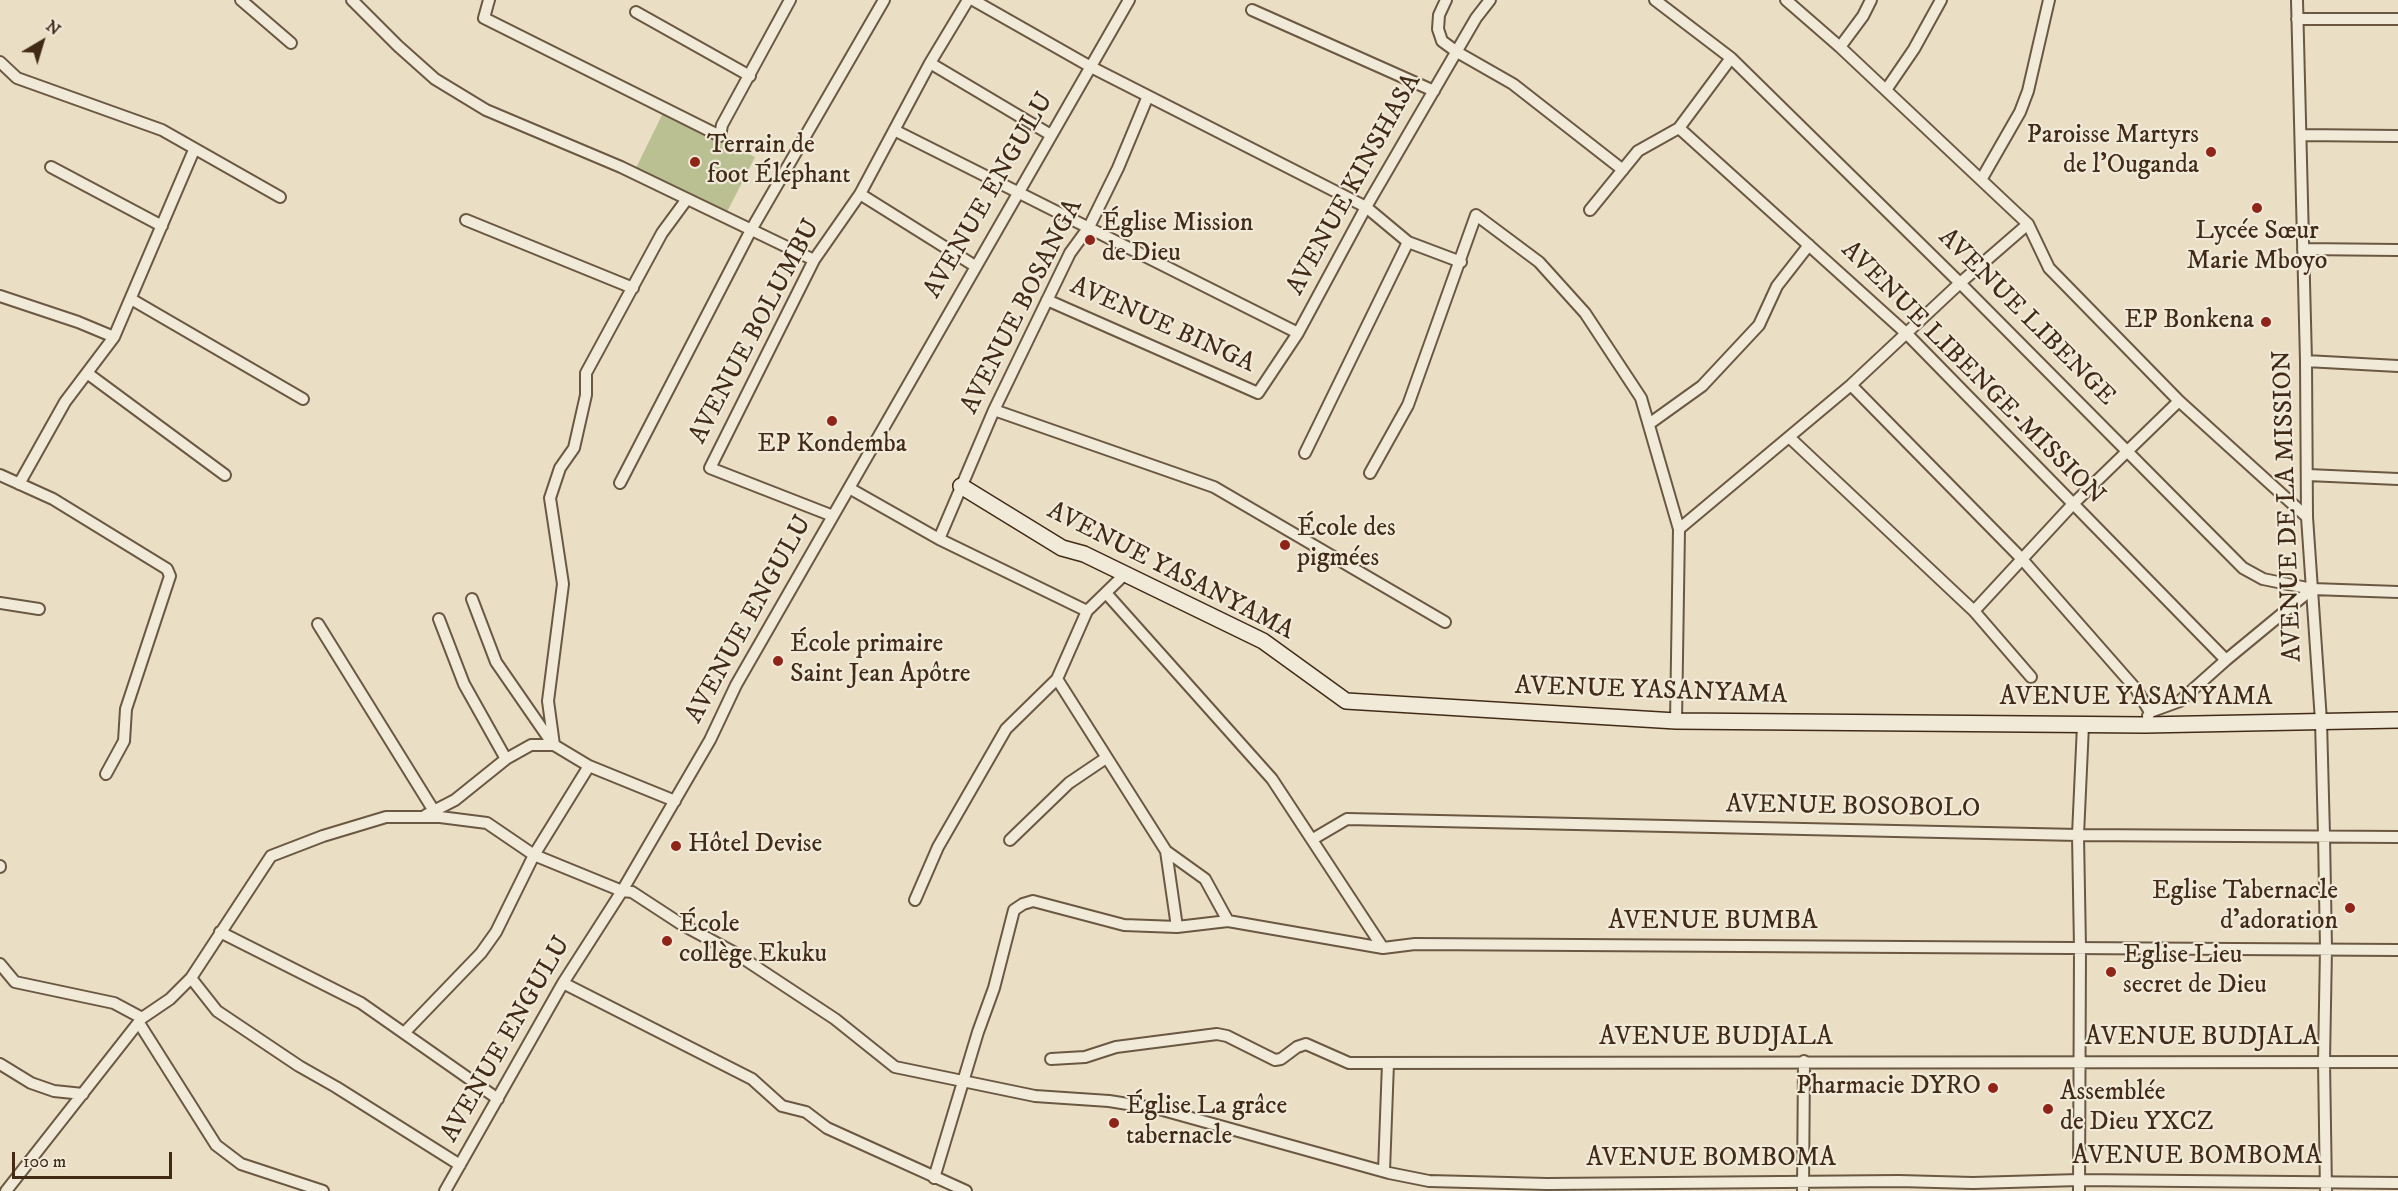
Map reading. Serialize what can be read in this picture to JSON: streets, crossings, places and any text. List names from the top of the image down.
{
  "streets": {
    "street": [
      "AVENUE KINSHASA",
      "AVENUE ENGULU",
      "AVENUE BOSANGA",
      "AVENUE LIBENGE",
      "AVENUE BINGA",
      "AVENUE BOLUMBU",
      "AVENUE LIBENGE-MISSION",
      "AVENUE DE LA MISSION",
      "AVENUE YASANYAMA",
      "AVENUE BOSOBOLO",
      "AVENUE BUMBA",
      "AVENUE BUDJALA",
      "AVENUE BOMBOMA"
    ]
  },
  "crossings": [
    ["AVENUE KINSHASA", "AVENUE BINGA"],
    ["AVENUE ENGULU", "AVENUE BOLUMBU"],
    ["AVENUE ENGULU", "AVENUE BOMBOMA"],
    ["AVENUE BOSANGA", "AVENUE BINGA"],
    ["AVENUE BOSANGA", "AVENUE YASANYAMA"],
    ["AVENUE LIBENGE", "AVENUE DE LA MISSION"],
    ["AVENUE DE LA MISSION", "AVENUE YASANYAMA"],
    ["AVENUE DE LA MISSION", "AVENUE BOSOBOLO"],
    ["AVENUE DE LA MISSION", "AVENUE BUMBA"],
    ["AVENUE DE LA MISSION", "AVENUE BUDJALA"],
    ["AVENUE DE LA MISSION", "AVENUE BOMBOMA"],
    ["AVENUE BUMBA", "AVENUE BOMBOMA"]
  ],
  "places": [
    "Paroisse Martyrs de l'Ouganda",
    "Terrain de foot Éléphant",
    "Lycée Sœur Marie Mboyo",
    "Église Mission de Dieu",
    "EP Bonkena",
    "EP Kondemba",
    "École des pigmées",
    "École primaire Saint Jean Apôtre",
    "Hôtel Devise",
    "Eglise Tabernacle d'adoration",
    "École collège Ekuku",
    "Eglise Lieu secret de Dieu",
    "Pharmacie DYRO",
    "Assemblée de Dieu YXCZ",
    "Église La grâce tabernacle"
  ],
  "scale_bar": "100 m",
  "north": "top right"
}
